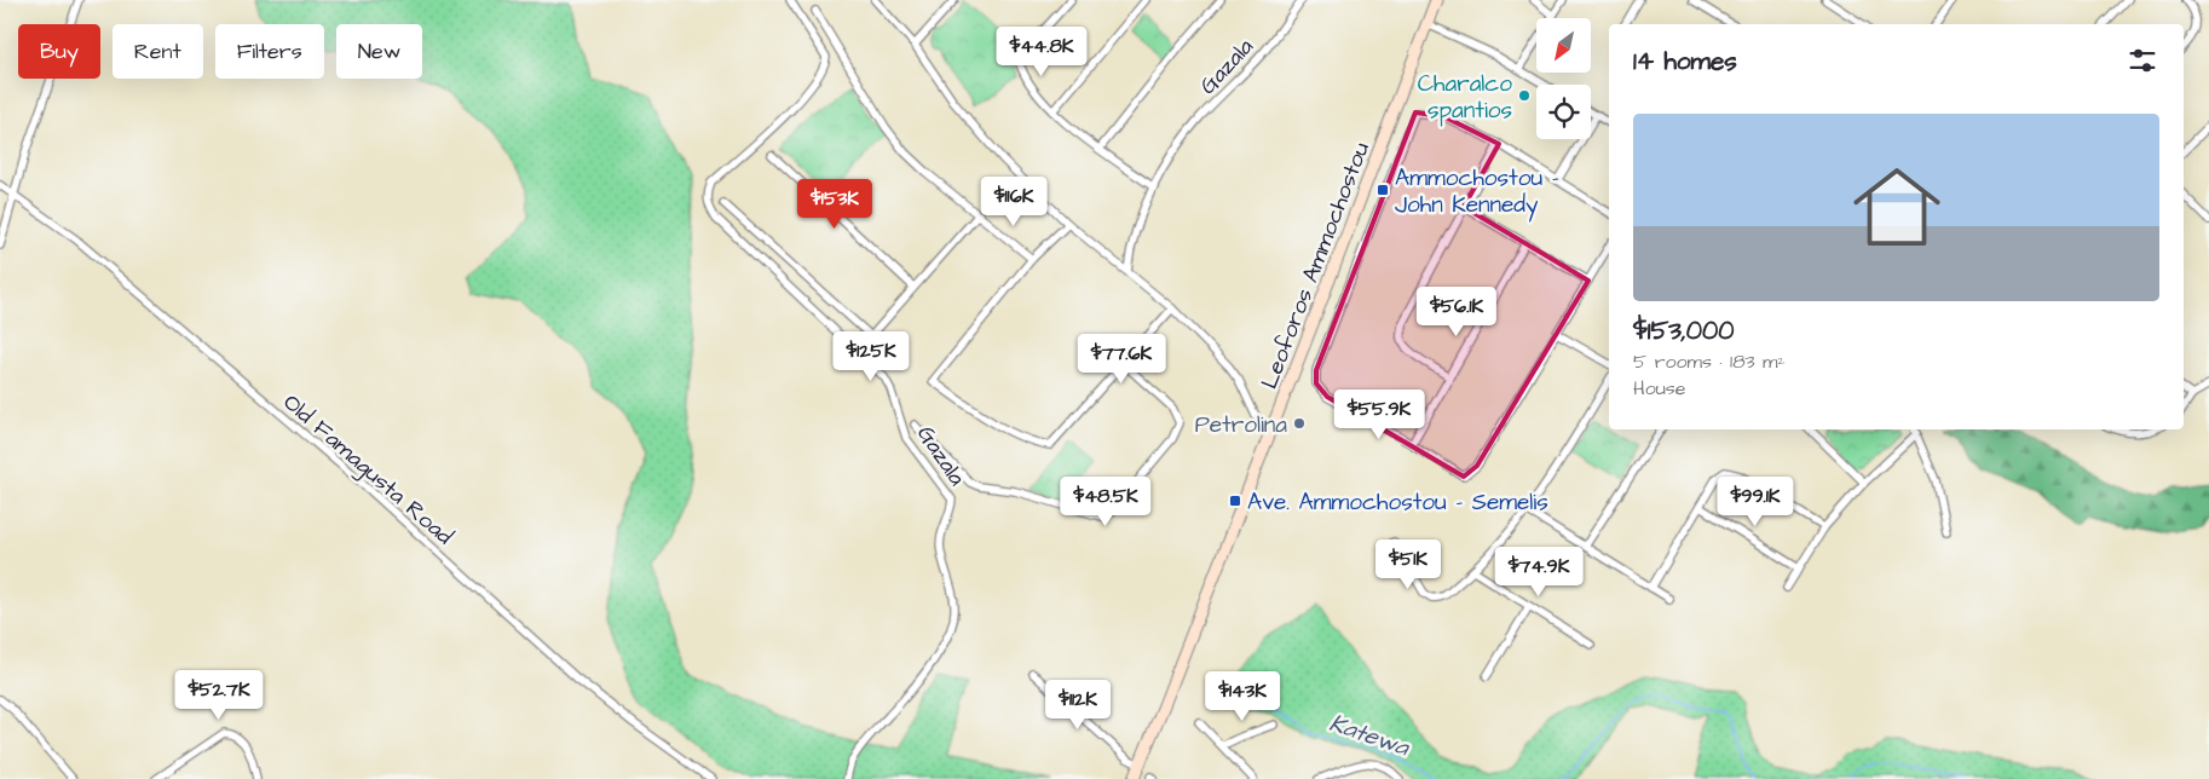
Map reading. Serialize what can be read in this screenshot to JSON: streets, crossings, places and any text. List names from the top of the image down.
{
  "streets": {
    "main road": ["Leoforos Ammochostou"],
    "street": ["Gazala", "Old Famagusta Road"]
  },
  "water": ["Katewa"],
  "places": {
    "other": ["Charalco spantios", "Petrolina"],
    "transit": ["Ammochostou - John Kennedy", "Ave. Ammochostou - Semelis"]
  },
  "north": "bottom left",
  "page": {
    "chip": [
      "Buy",
      "Rent",
      "Filters",
      "New"
    ],
    "heading": "14 homes",
    "price": [
      "$44.8K",
      "$116K",
      "$153K",
      "$56.1K",
      "$125K",
      "$77.6K",
      "$55.9K",
      "$48.5K",
      "$99.1K",
      "$51K",
      "$74.9K",
      "$52.7K",
      "$143K",
      "$112K"
    ],
    "list": [
      {
        "name": "$153,000",
        "note": "5 rooms · 183 m² · House"
      }
    ]
  }
}
